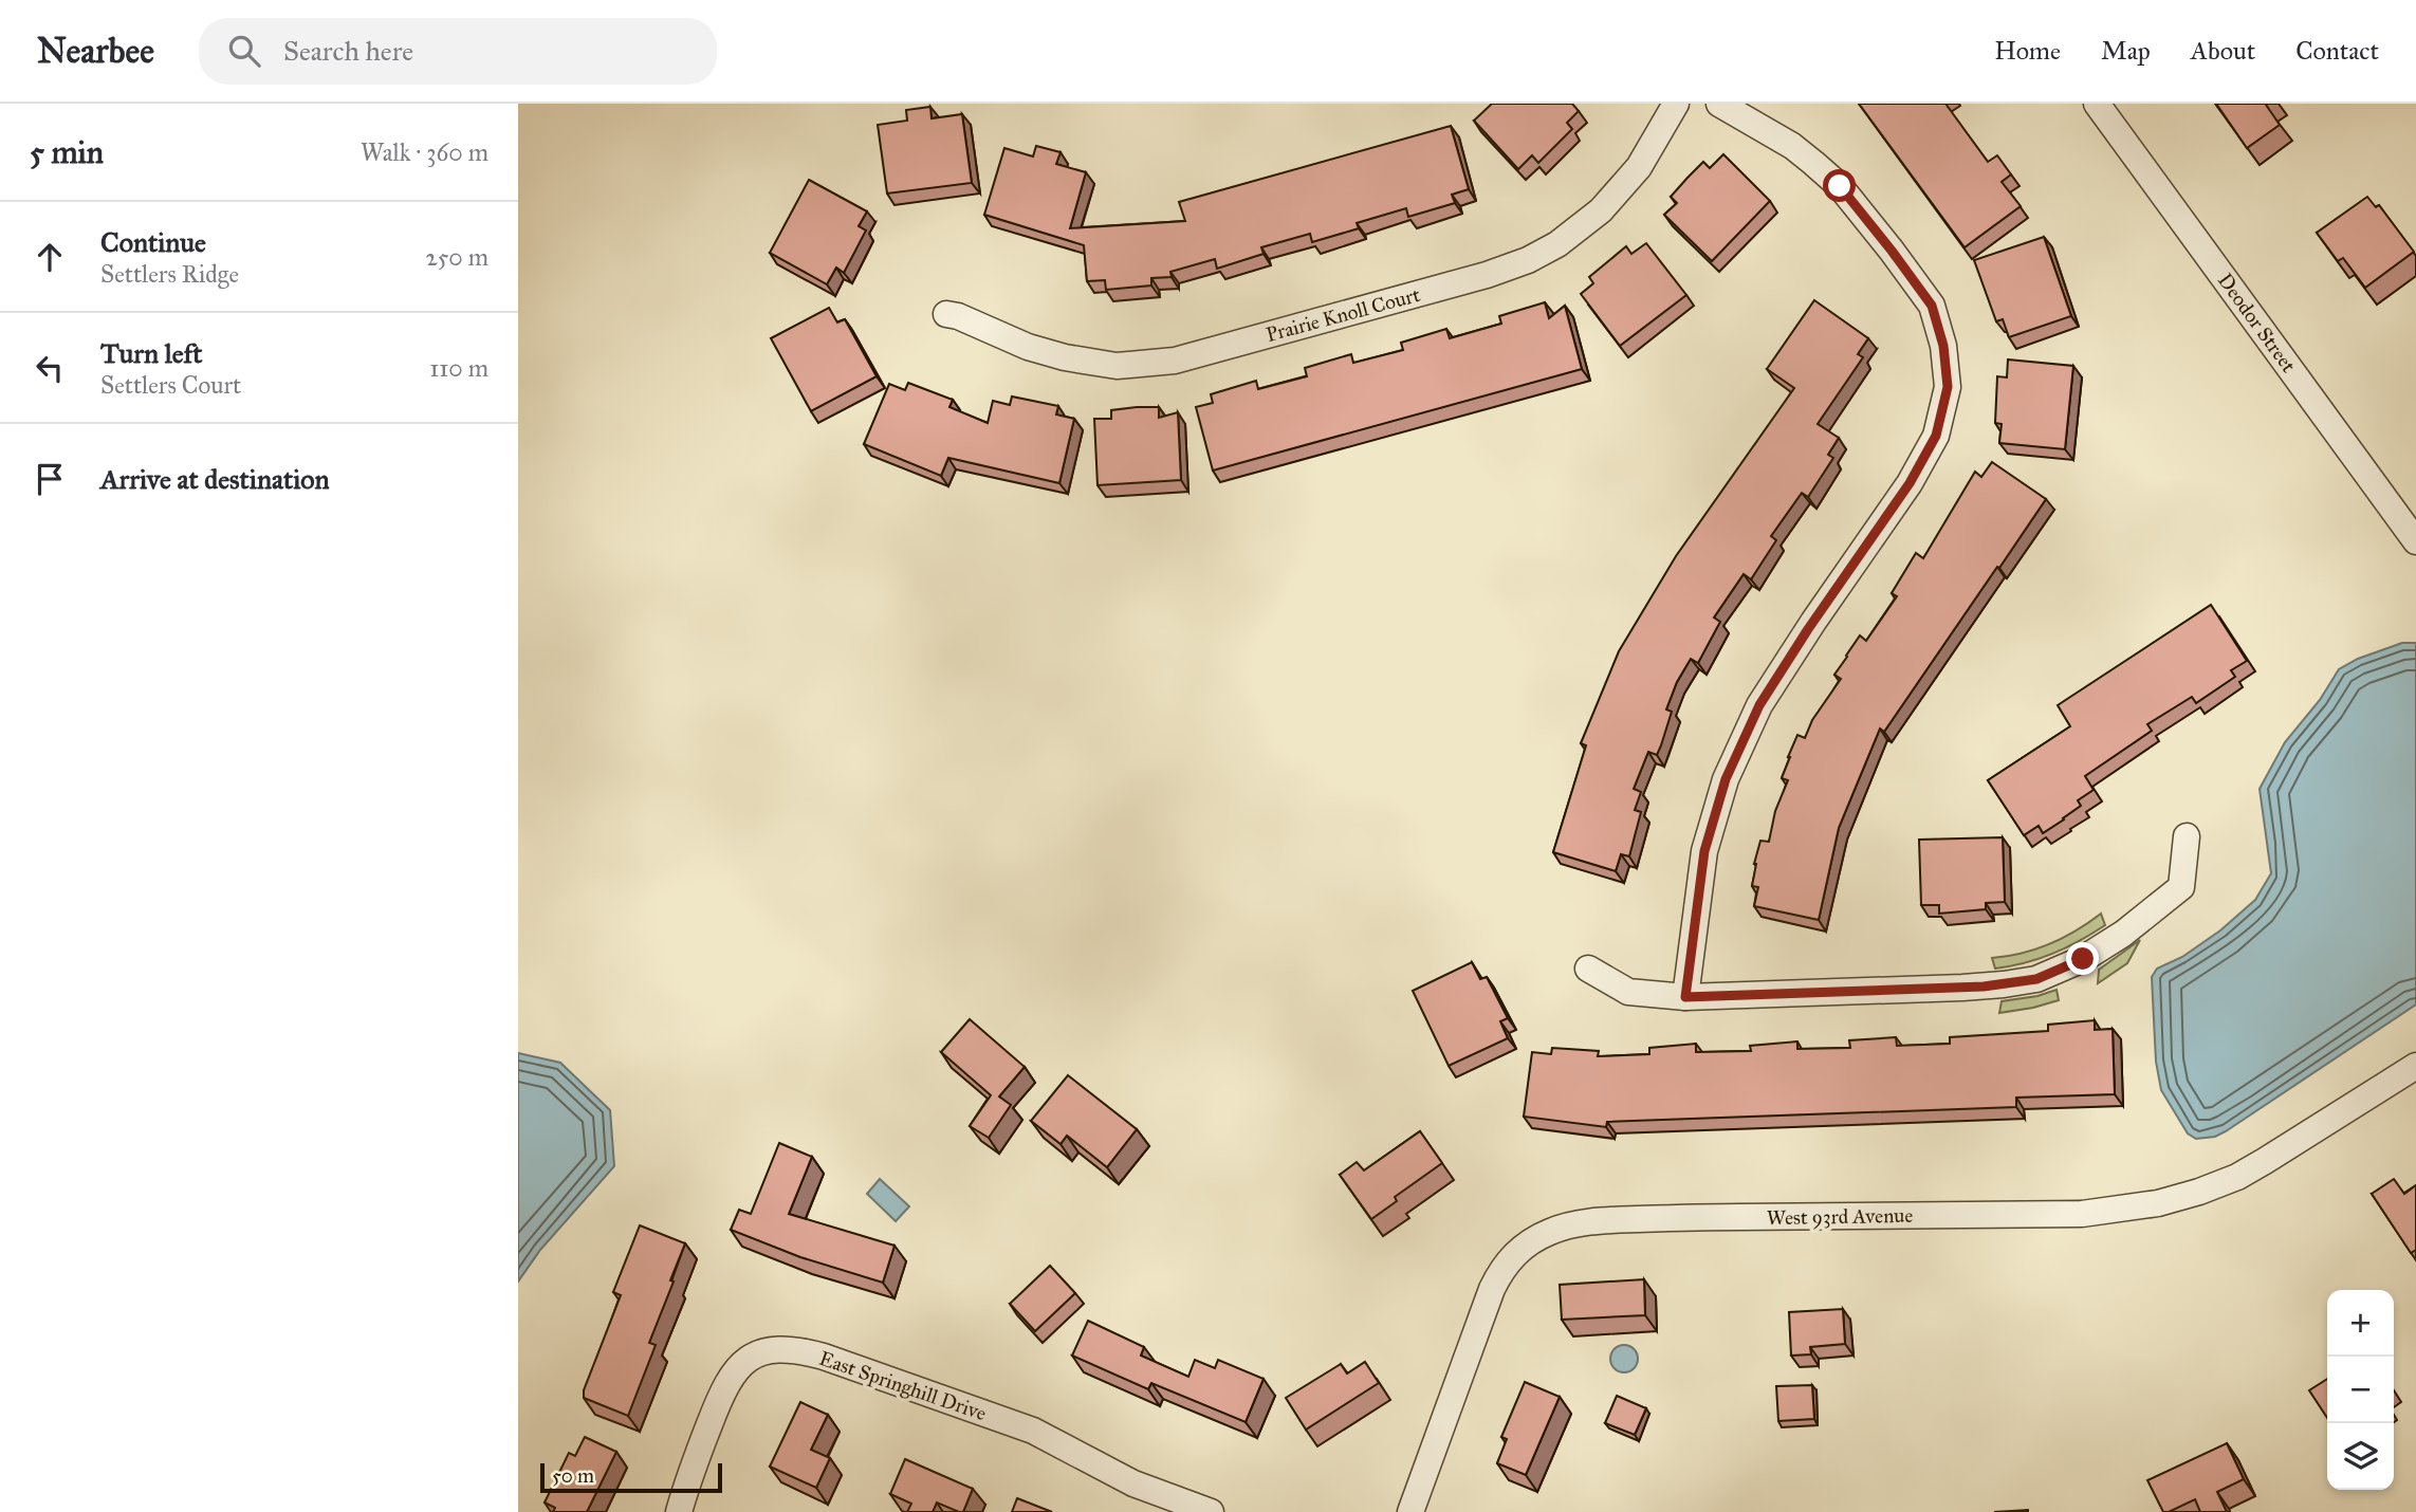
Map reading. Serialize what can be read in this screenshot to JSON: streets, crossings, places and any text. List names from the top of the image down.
{
  "streets": {
    "street": [
      "Prairie Knoll Court",
      "Deodor Street",
      "West 93rd Avenue",
      "East Springhill Drive"
    ]
  },
  "scale_bar": "50 m",
  "page": {
    "header": "Nearbee",
    "search": "Search here",
    "nav": [
      "Home",
      "Map",
      "About",
      "Contact"
    ],
    "heading": ["5 min", "Walk · 360 m"],
    "list": [
      ["Continue", "Settlers Ridge", "250 m"],
      ["Turn left", "Settlers Court", "110 m"],
      "Arrive at destination"
    ],
    "map_buttons": ["+", "−"],
    "scale": "50 m"
  }
}
